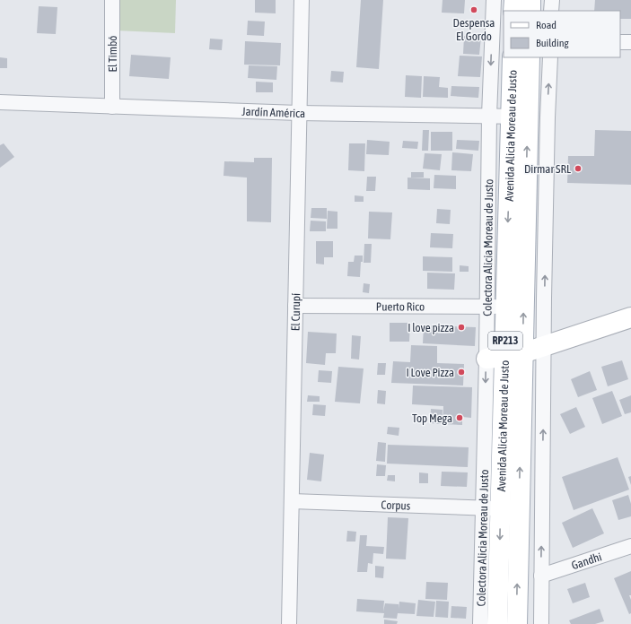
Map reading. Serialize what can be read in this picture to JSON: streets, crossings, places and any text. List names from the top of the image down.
{
  "streets": {
    "main road": ["Avenida Alicia Moreau de Justo", "RP213"],
    "street": [
      "El Timbó",
      "Jardín América",
      "Colectora Alicia Moreau de Justo",
      "Puerto Rico",
      "El Curupí",
      "Corpus",
      "Gandhi"
    ]
  },
  "crossings": [
    ["El Timbó", "Jardín América"],
    ["Jardín América", "Avenida Alicia Moreau de Justo"],
    ["Jardín América", "Colectora Alicia Moreau de Justo"],
    ["Jardín América", "El Curupí"],
    ["Avenida Alicia Moreau de Justo", "Colectora Alicia Moreau de Justo"],
    ["Avenida Alicia Moreau de Justo", "Puerto Rico"],
    ["Avenida Alicia Moreau de Justo", "Corpus"],
    ["Colectora Alicia Moreau de Justo", "Puerto Rico"],
    ["Colectora Alicia Moreau de Justo", "Corpus"],
    ["Puerto Rico", "El Curupí"],
    ["El Curupí", "Corpus"]
  ],
  "places": [
    "Despensa El Gordo",
    "Dirmar SRL",
    "I love pizza",
    "I Love Pizza",
    "Top Mega"
  ],
  "legend": ["Road", "Building"]
}
